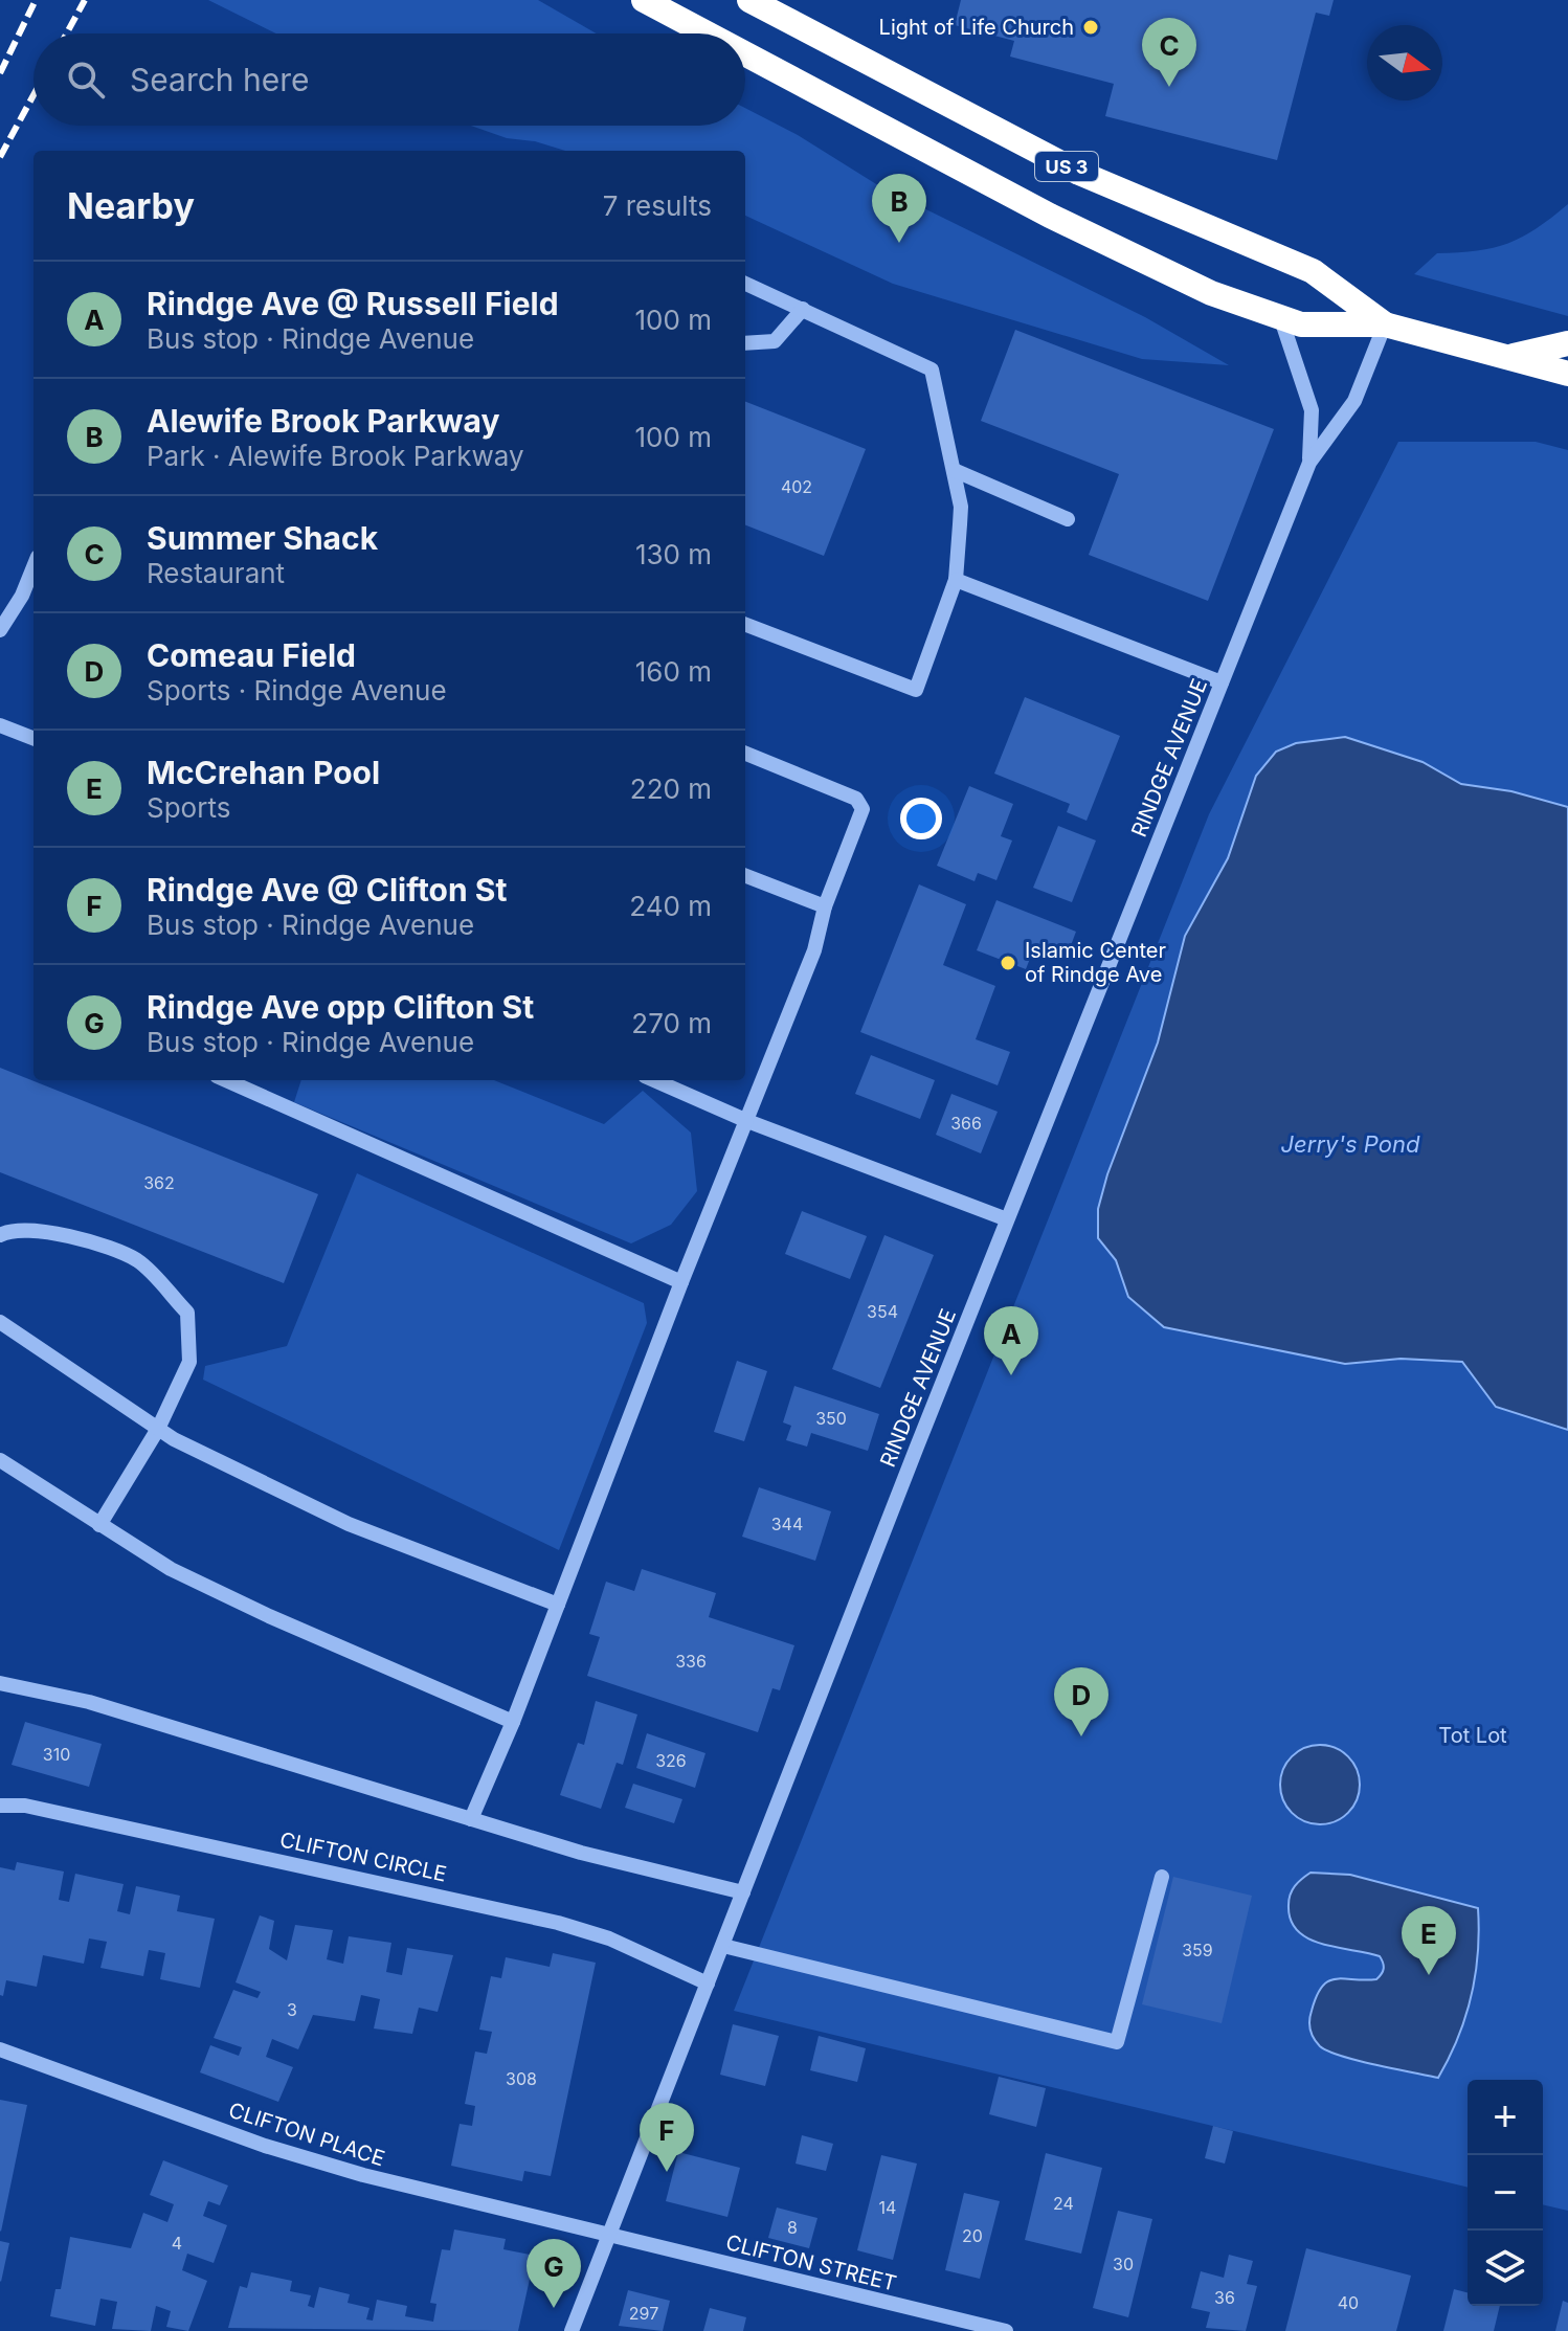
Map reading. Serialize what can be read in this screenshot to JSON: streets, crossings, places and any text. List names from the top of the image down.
{
  "streets": {
    "highway": ["US 3"],
    "street": [
      "RINDGE AVENUE",
      "CLIFTON CIRCLE",
      "CLIFTON PLACE",
      "CLIFTON STREET"
    ]
  },
  "crossings": [
    ["US 3", "RINDGE AVENUE"],
    ["RINDGE AVENUE", "CLIFTON CIRCLE"],
    ["RINDGE AVENUE", "CLIFTON PLACE"],
    ["RINDGE AVENUE", "CLIFTON STREET"],
    ["CLIFTON PLACE", "CLIFTON STREET"]
  ],
  "water": ["Jerry's Pond"],
  "parks": ["Tot Lot"],
  "places": ["Light of Life Church", "Islamic Center of Rindge Ave"],
  "house_numbers": [
    "402",
    "366",
    "362",
    "354",
    "350",
    "344",
    "336",
    "310",
    "326",
    "359",
    "3",
    "308",
    "24",
    "14",
    "8",
    "20",
    "4",
    "30",
    "36",
    "40",
    "297"
  ],
  "north": "right",
  "page": {
    "pins": [
      "C",
      "B",
      "A",
      "D",
      "E",
      "F",
      "G"
    ],
    "search": "Search here",
    "heading": ["Nearby", "7 results"],
    "list": [
      {
        "mark": "A",
        "name": "Rindge Ave @ Russell Field",
        "note": "Bus stop · Rindge Avenue",
        "value": "100 m"
      },
      {
        "mark": "B",
        "name": "Alewife Brook Parkway",
        "note": "Park · Alewife Brook Parkway",
        "value": "100 m"
      },
      {
        "mark": "C",
        "name": "Summer Shack",
        "note": "Restaurant",
        "value": "130 m"
      },
      {
        "mark": "D",
        "name": "Comeau Field",
        "note": "Sports · Rindge Avenue",
        "value": "160 m"
      },
      {
        "mark": "E",
        "name": "McCrehan Pool",
        "note": "Sports",
        "value": "220 m"
      },
      {
        "mark": "F",
        "name": "Rindge Ave @ Clifton St",
        "note": "Bus stop · Rindge Avenue",
        "value": "240 m"
      },
      {
        "mark": "G",
        "name": "Rindge Ave opp Clifton St",
        "note": "Bus stop · Rindge Avenue",
        "value": "270 m"
      }
    ],
    "map_buttons": ["+", "−"]
  }
}
